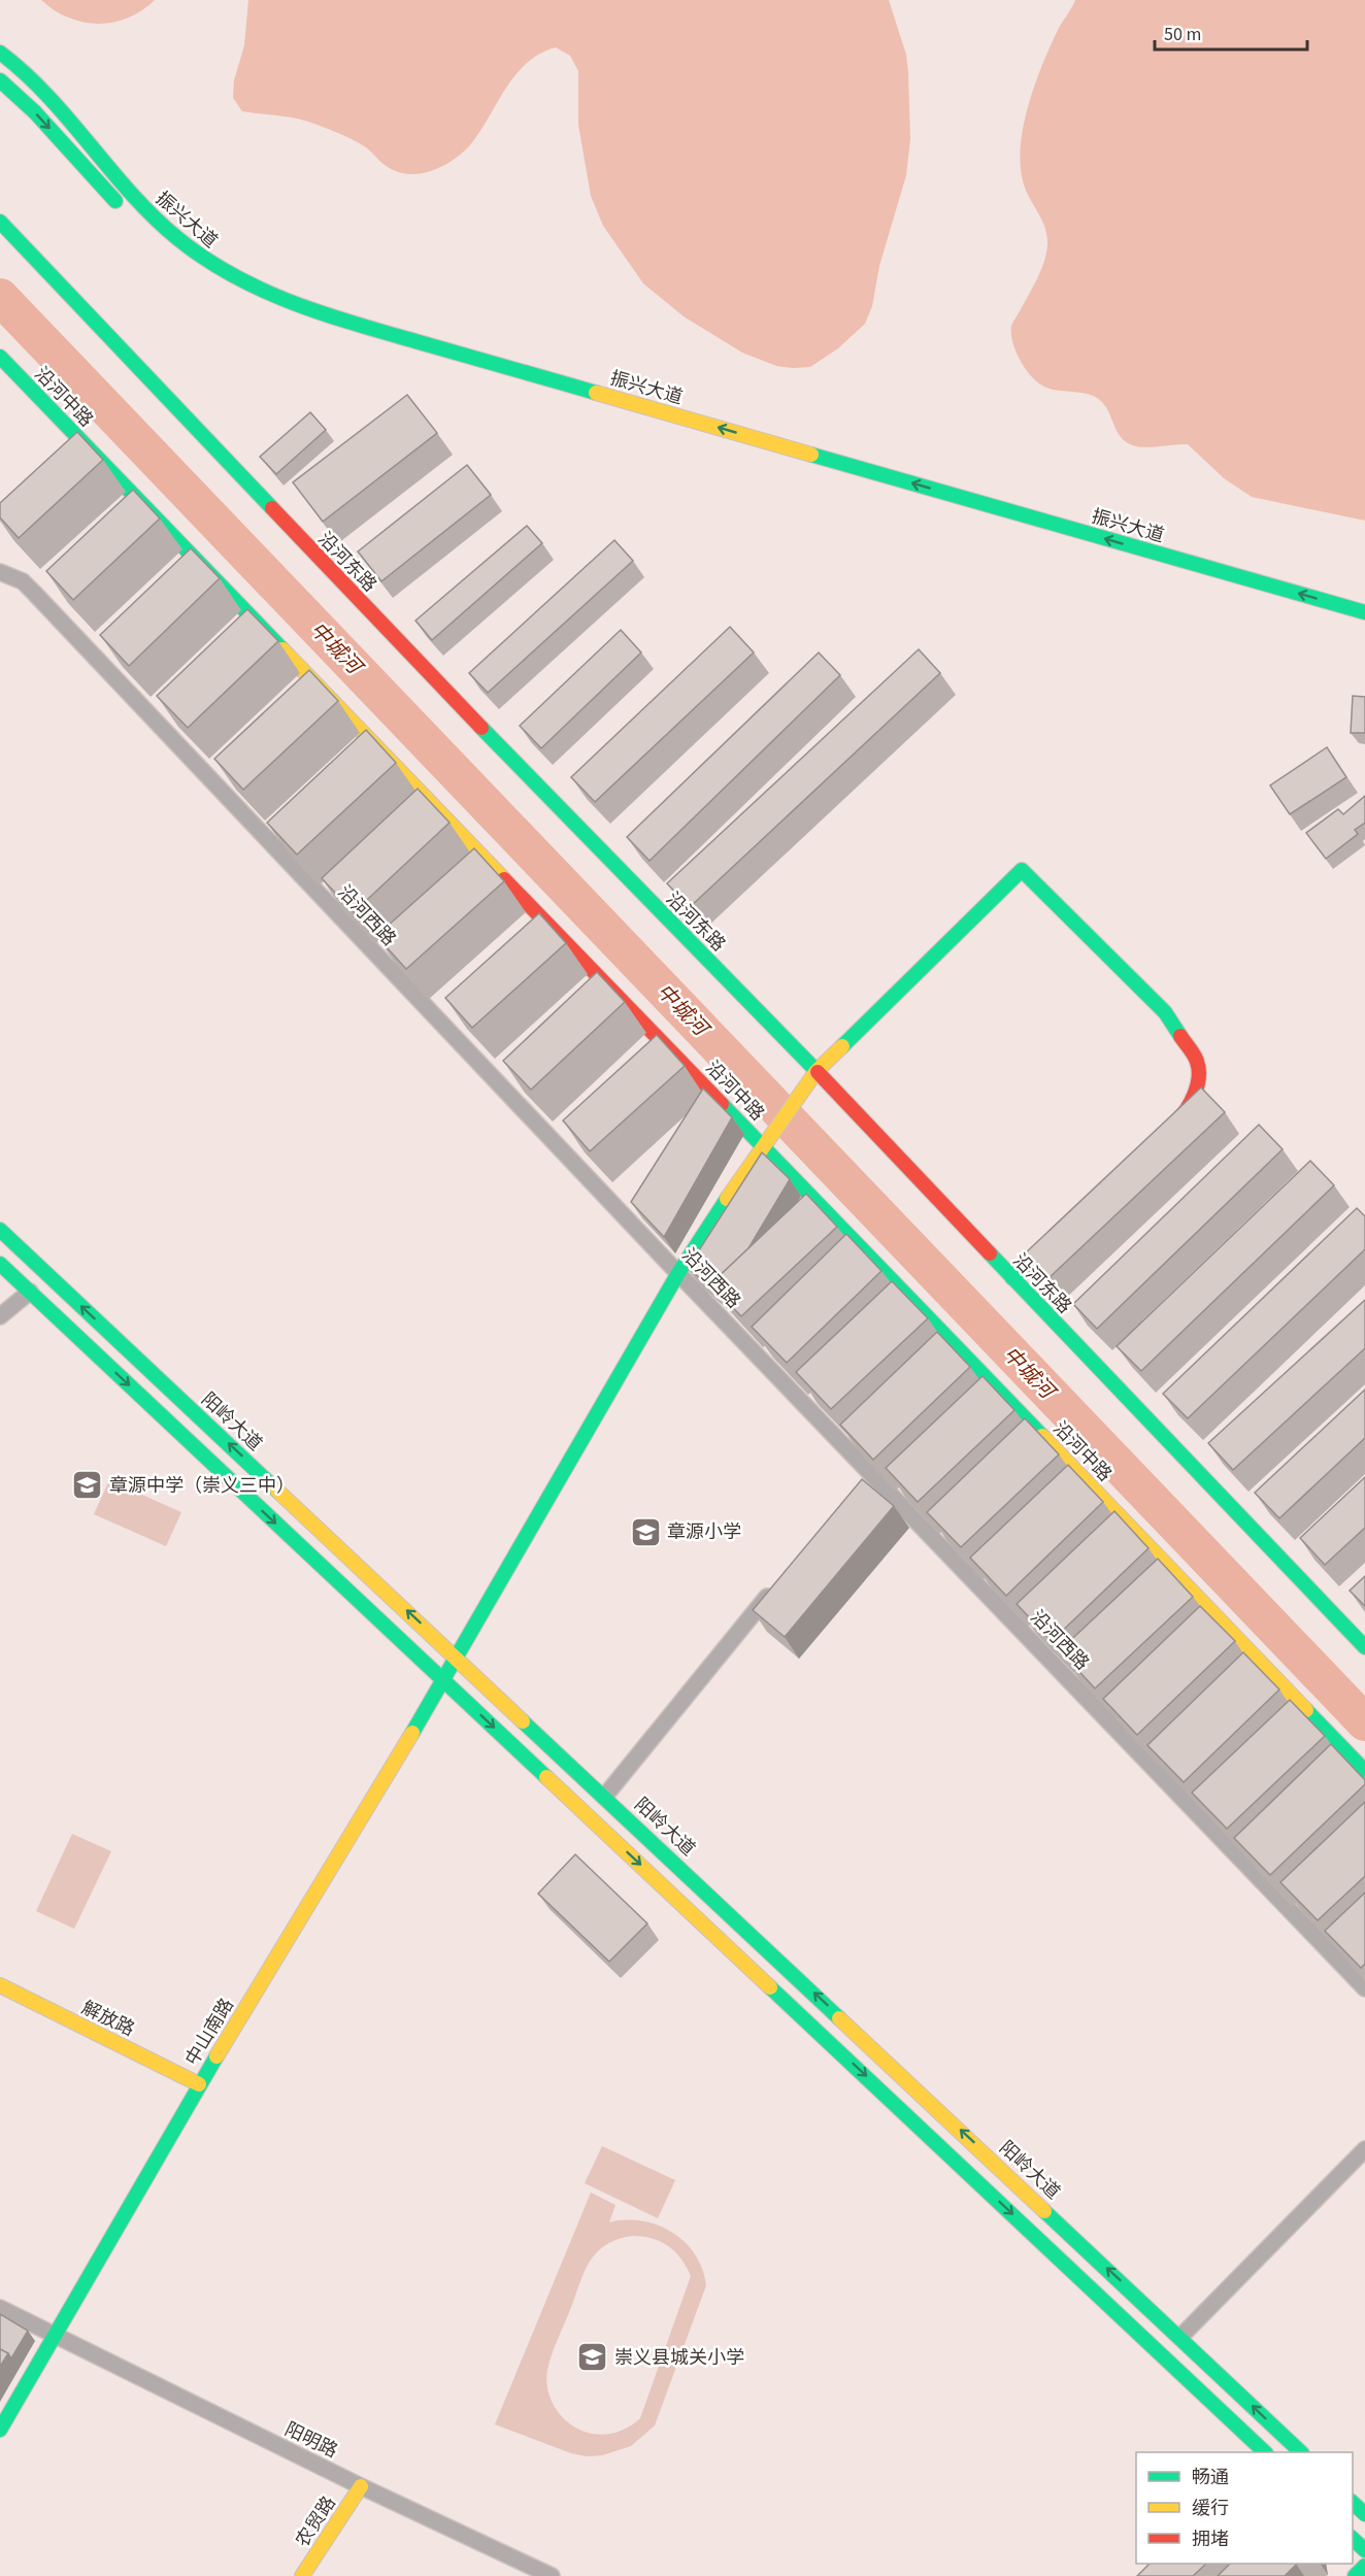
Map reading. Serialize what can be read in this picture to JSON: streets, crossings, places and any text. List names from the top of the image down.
{
  "streets": {
    "street": [
      "振兴大道",
      "沿河中路",
      "沿河东路",
      "沿河西路",
      "阳岭大道",
      "解放路",
      "中山南路",
      "阳明路",
      "农贸路"
    ]
  },
  "crossings": [
    ["沿河中路", "中山南路"],
    ["沿河东路", "中山南路"],
    ["沿河西路", "中山南路"],
    ["阳岭大道", "中山南路"],
    ["解放路", "中山南路"],
    ["中山南路", "阳明路"],
    ["阳明路", "农贸路"]
  ],
  "water": ["中城河"],
  "places": {
    "school or university": ["章源中学（崇义三中）", "章源小学", "崇义县城关小学"]
  },
  "legend": ["畅通", "缓行", "拥堵"],
  "scale_bar": "50 m"
}
